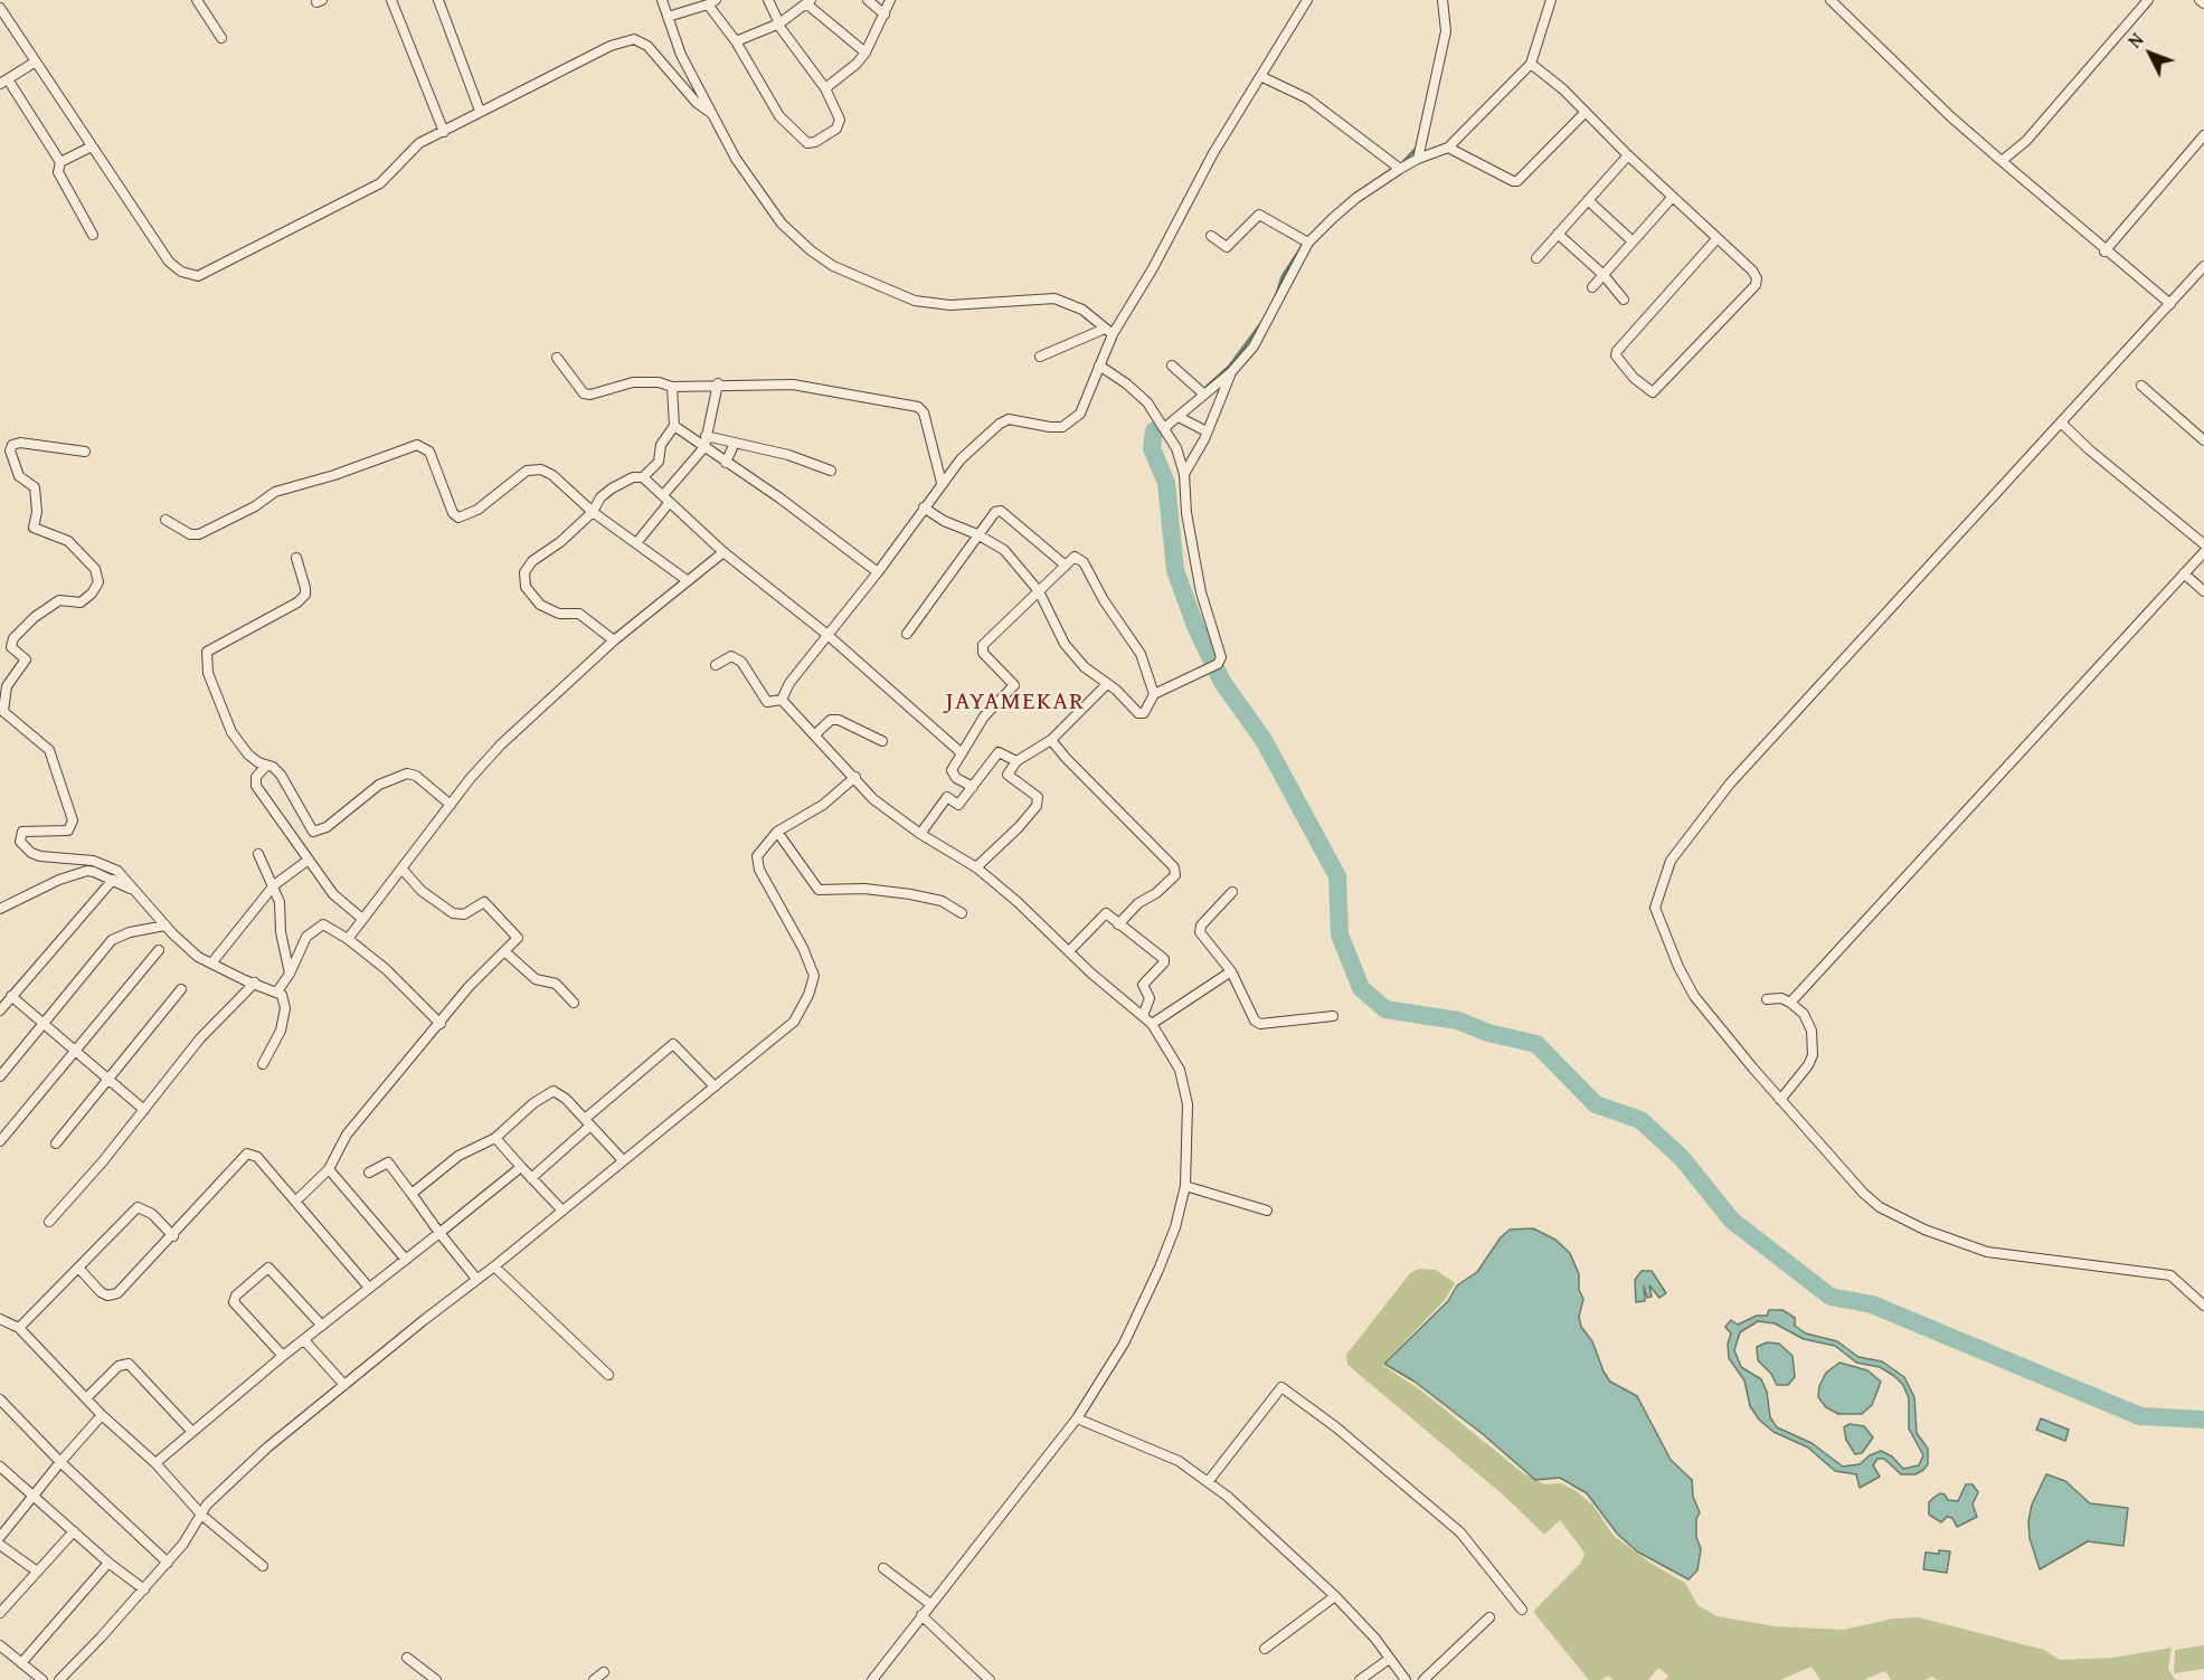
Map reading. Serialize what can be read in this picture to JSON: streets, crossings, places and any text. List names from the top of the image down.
{
  "districts": ["JAYAMEKAR"],
  "north": "top left"
}
